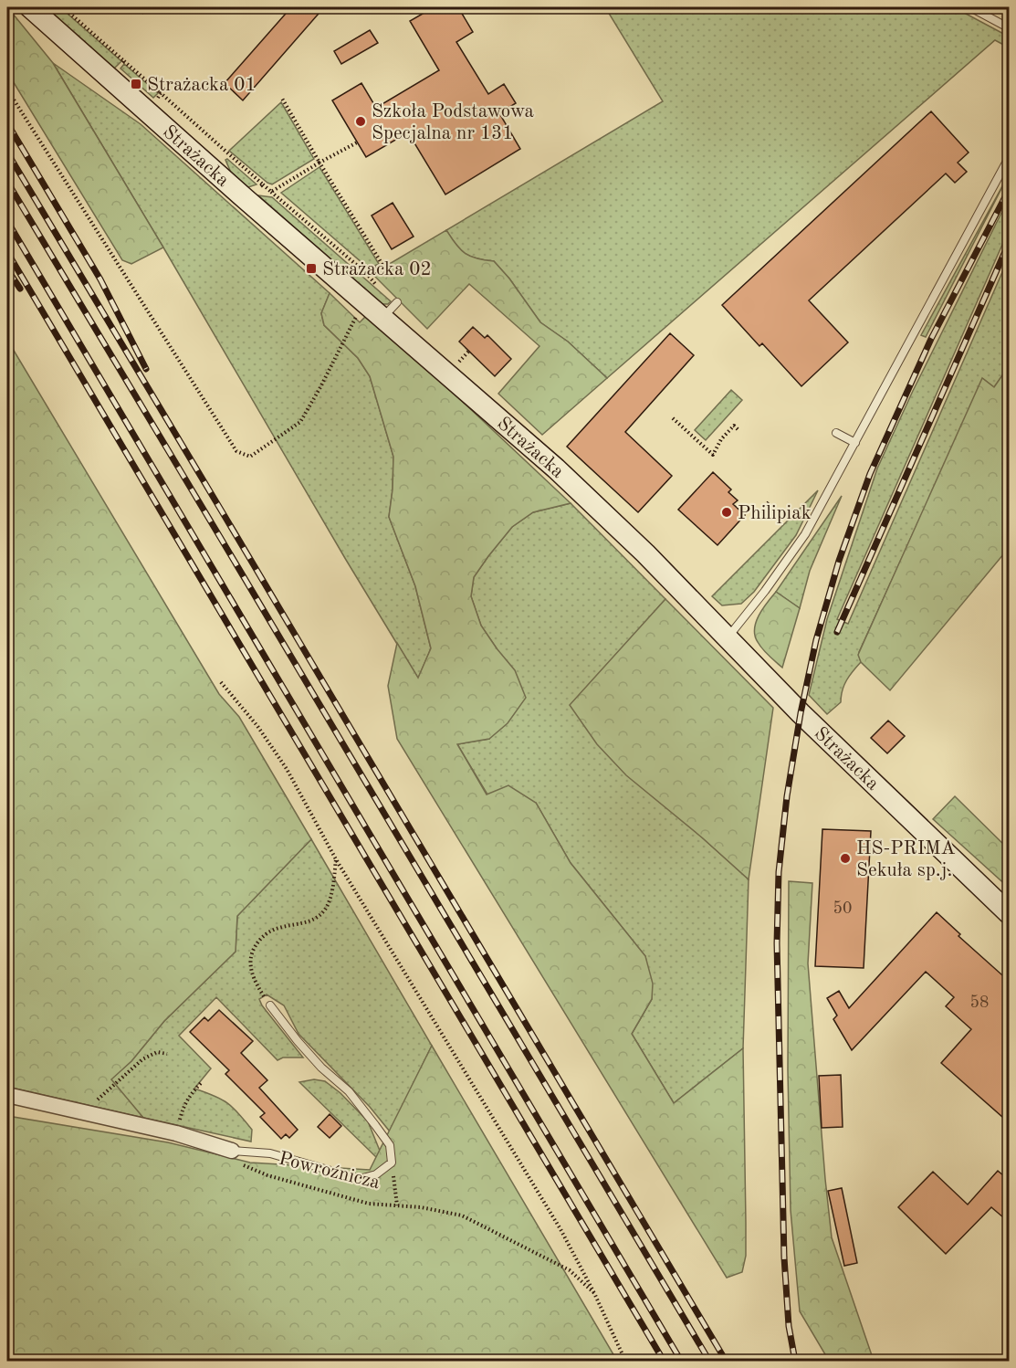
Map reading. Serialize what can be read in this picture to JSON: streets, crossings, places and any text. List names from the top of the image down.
{
  "streets": {
    "main road": ["Strażacka"],
    "path": ["Powroźnicza"]
  },
  "places": {
    "transit": ["Strażacka 01", "Strażacka 02"],
    "other": ["Szkoła Podstawowa Specjalna nr 131", "Philipiak", "HS-PRIMA Sekuła sp.j."]
  },
  "house_numbers": ["50", "58"]
}
